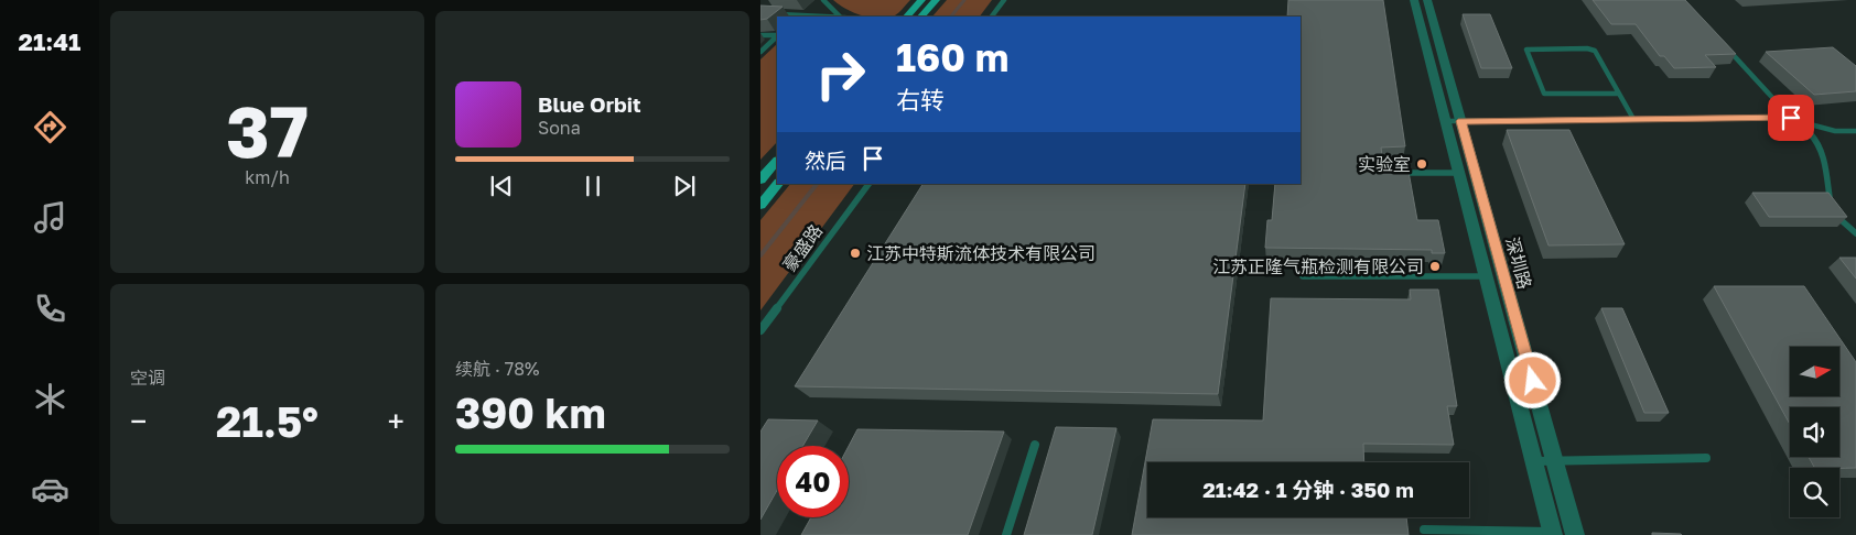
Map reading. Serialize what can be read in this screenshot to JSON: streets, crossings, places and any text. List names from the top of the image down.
{
  "streets": {
    "street": ["深圳路"],
    "lane": ["豪盛路"]
  },
  "places": ["实验室", "江苏中特斯流体技术有限公司", "江苏正隆气瓶检测有限公司"],
  "north": "right",
  "page": {
    "tabs": "21:41",
    "tile": [
      ["37", "km/h"],
      "空调",
      ["续航 · 78%", "390 km"]
    ],
    "turn": ["160 m", "右转"],
    "song": ["Blue Orbit", "Sona"],
    "then": "然后",
    "heat": ["−", "21.5°", "+"],
    "limit": "40",
    "trip": "21:42 · 1 分钟 · 350 m"
  }
}
